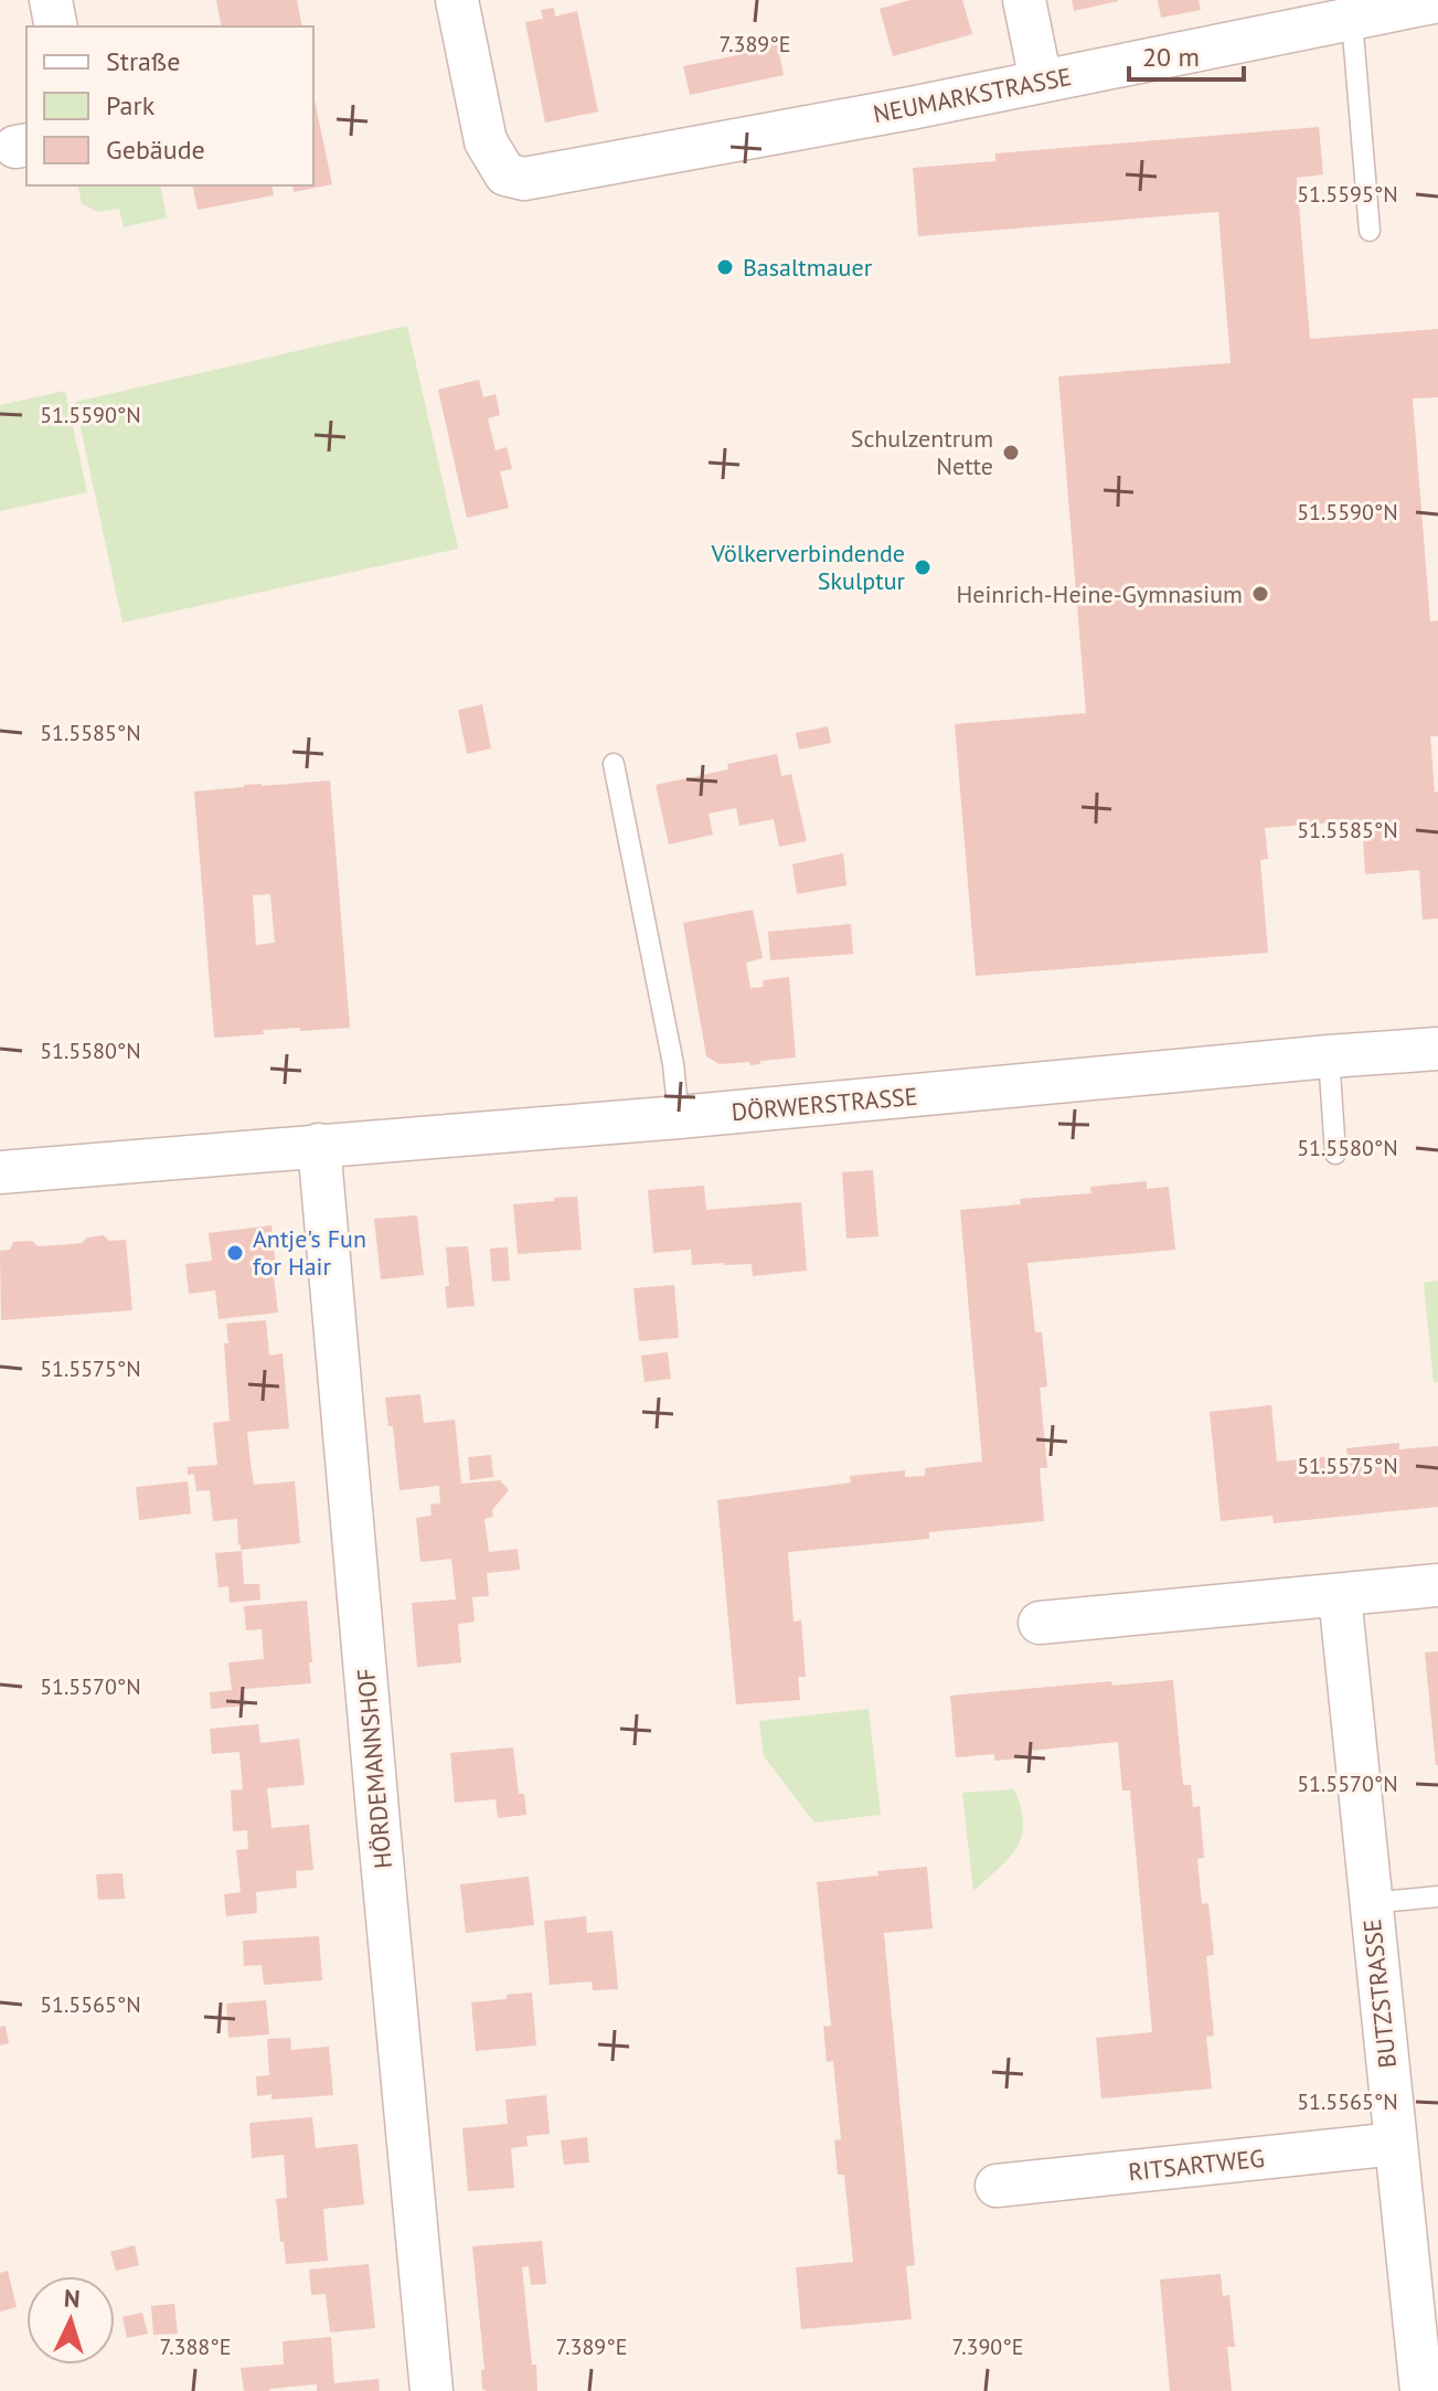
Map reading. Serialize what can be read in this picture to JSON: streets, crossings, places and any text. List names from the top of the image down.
{
  "streets": {
    "street": [
      "NEUMARKSTRASSE",
      "DÖRWERSTRASSE",
      "HÖRDEMANNSHOF",
      "BUTZSTRASSE",
      "RITSARTWEG"
    ]
  },
  "crossings": [
    ["DÖRWERSTRASSE", "HÖRDEMANNSHOF"],
    ["BUTZSTRASSE", "RITSARTWEG"]
  ],
  "places": [
    "Basaltmauer",
    "Schulzentrum Nette",
    "Völkerverbindende Skulptur",
    "Heinrich-Heine-Gymnasium",
    "Antje's Fun for Hair"
  ],
  "legend": ["Straße", "Park", "Gebäude"],
  "scale_bar": "20 m",
  "north": "top",
  "coordinates": [
    "7.389°E",
    "51.5595°N",
    "51.5590°N",
    "51.5585°N",
    "51.5580°N",
    "51.5575°N",
    "51.5570°N",
    "51.5565°N",
    "7.388°E",
    "7.390°E"
  ]
}
